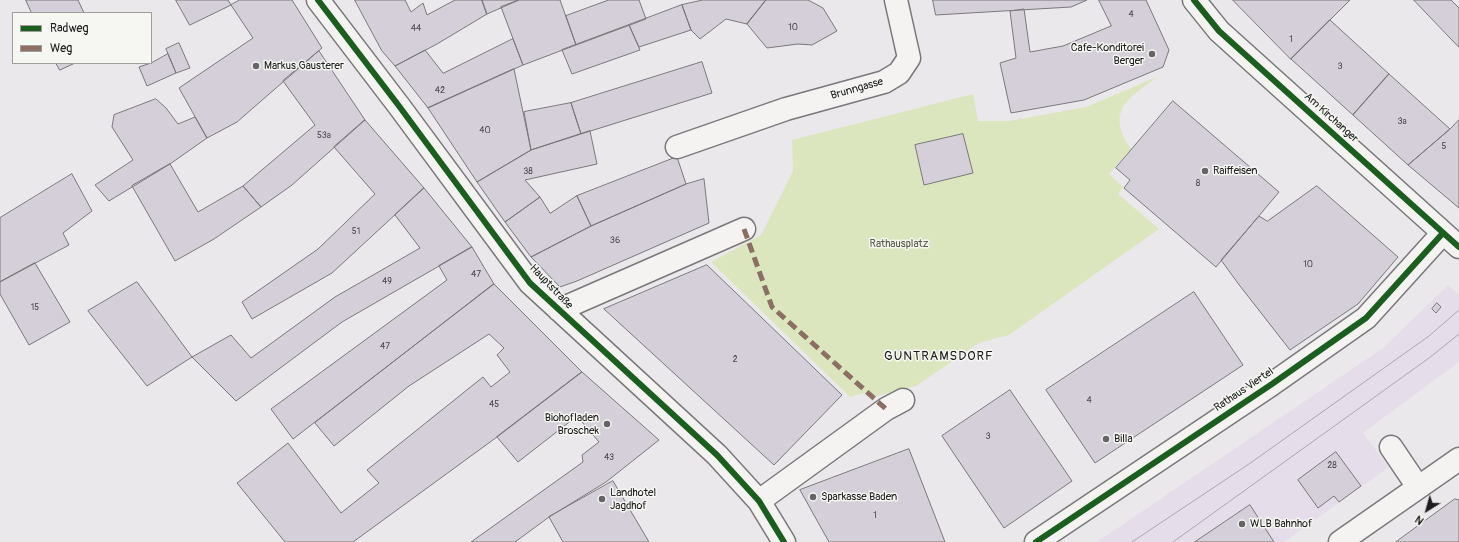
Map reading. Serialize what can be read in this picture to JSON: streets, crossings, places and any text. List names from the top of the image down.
{
  "streets": {
    "street": [
      "Brunngasse",
      "Am Kirchanger",
      "Hauptstraße",
      "Rathaus Viertel"
    ]
  },
  "crossings": [
    ["Am Kirchanger", "Rathaus Viertel"]
  ],
  "districts": ["GUNTRAMSDORF"],
  "parks": ["Rathausplatz"],
  "places": [
    "Cafe-Konditorei Berger",
    "Markus Gausterer",
    "Raiffeisen",
    "Biohofladen Broschek",
    "Billa",
    "Sparkasse Baden",
    "Landhotel Jagdhof",
    "WLB Bahnhof"
  ],
  "house_numbers": [
    "4",
    "10",
    "44",
    "1",
    "3",
    "42",
    "3a",
    "40",
    "53a",
    "5",
    "38",
    "8",
    "51",
    "36",
    "10",
    "47",
    "49",
    "15",
    "47",
    "2",
    "4",
    "45",
    "3",
    "43",
    "28",
    "1"
  ],
  "legend": ["Radweg", "Weg"],
  "north": "bottom left"
}
